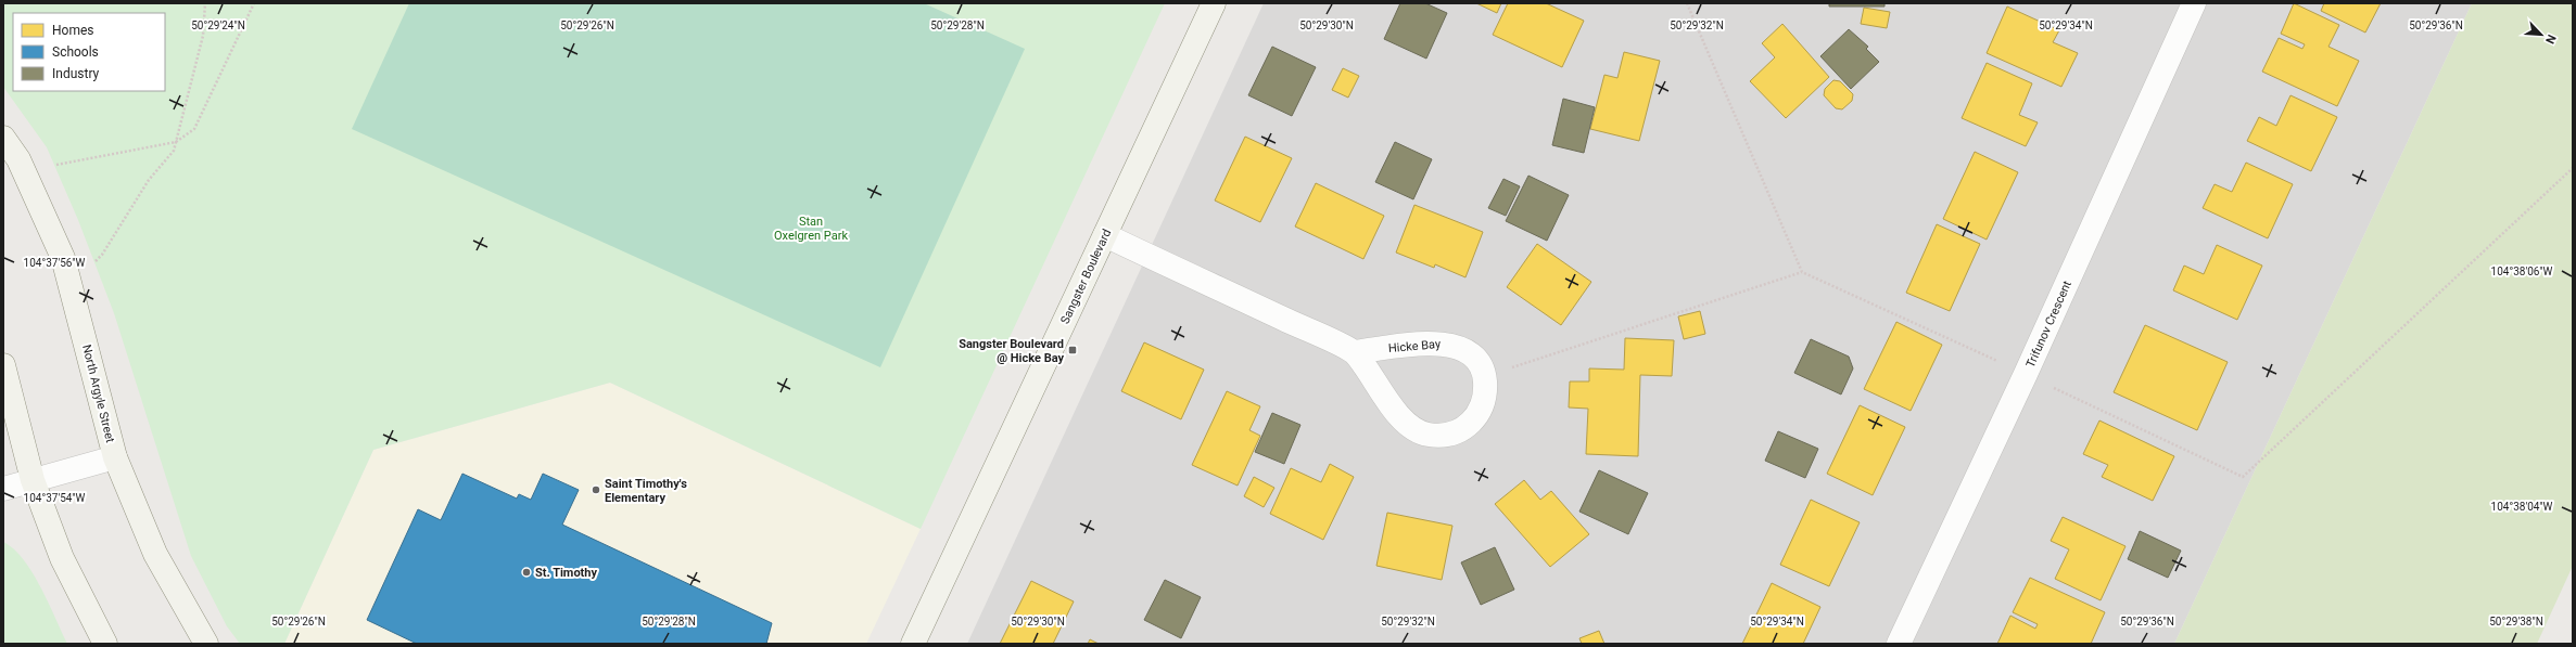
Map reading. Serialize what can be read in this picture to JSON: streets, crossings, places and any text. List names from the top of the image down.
{
  "streets": {
    "street": [
      "Sangster Boulevard",
      "Trifunov Crescent",
      "Hicke Bay",
      "North Argyle Street"
    ]
  },
  "parks": ["Stan Oxelgren Park"],
  "places": {
    "transit": ["Sangster Boulevard @ Hicke Bay"],
    "other": ["Saint Timothy's Elementary", "St. Timothy"]
  },
  "legend": ["Homes", "Schools", "Industry"],
  "north": "bottom right",
  "coordinates": [
    "50°29'24\"N",
    "50°29'26\"N",
    "50°29'28\"N",
    "50°29'30\"N",
    "50°29'32\"N",
    "50°29'34\"N",
    "50°29'36\"N",
    "104°37'56\"W",
    "104°38'06\"W",
    "104°37'54\"W",
    "104°38'04\"W",
    "50°29'38\"N"
  ]
}
